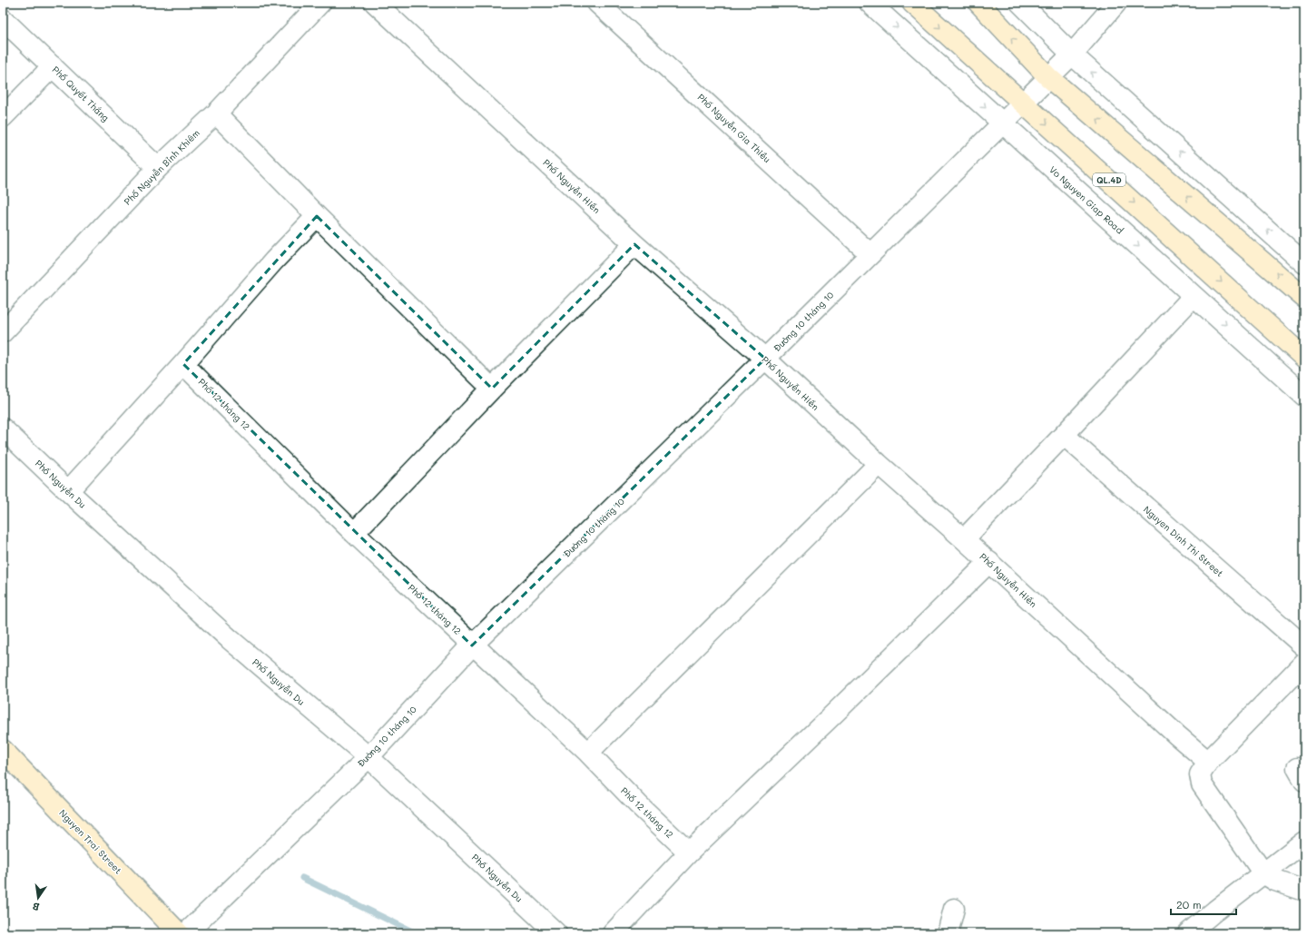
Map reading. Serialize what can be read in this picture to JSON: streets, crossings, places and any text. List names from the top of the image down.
{
  "streets": {
    "main road": ["QL.4D", "Nguyen Trai Street"],
    "street": [
      "Phố Quyết Thắng",
      "Phố Nguyễn Gia Thiều",
      "Phố Nguyễn Bỉnh Khiêm",
      "Phố Nguyễn Hiền",
      "Vo Nguyen Giap Road",
      "Đường 10 tháng 10",
      "Phố 12 tháng 12",
      "Phố Nguyễn Du",
      "Nguyen Dinh Thi Street"
    ]
  },
  "crossings": [
    ["Phố Quyết Thắng", "Phố Nguyễn Bỉnh Khiêm"],
    ["Phố Nguyễn Gia Thiều", "Đường 10 tháng 10"],
    ["QL.4D", "Đường 10 tháng 10"],
    ["Phố Nguyễn Hiền", "Đường 10 tháng 10"],
    ["Vo Nguyen Giap Road", "Đường 10 tháng 10"],
    ["Đường 10 tháng 10", "Phố 12 tháng 12"],
    ["Đường 10 tháng 10", "Phố Nguyễn Du"]
  ],
  "scale_bar": "20 m",
  "north": "bottom"
}
